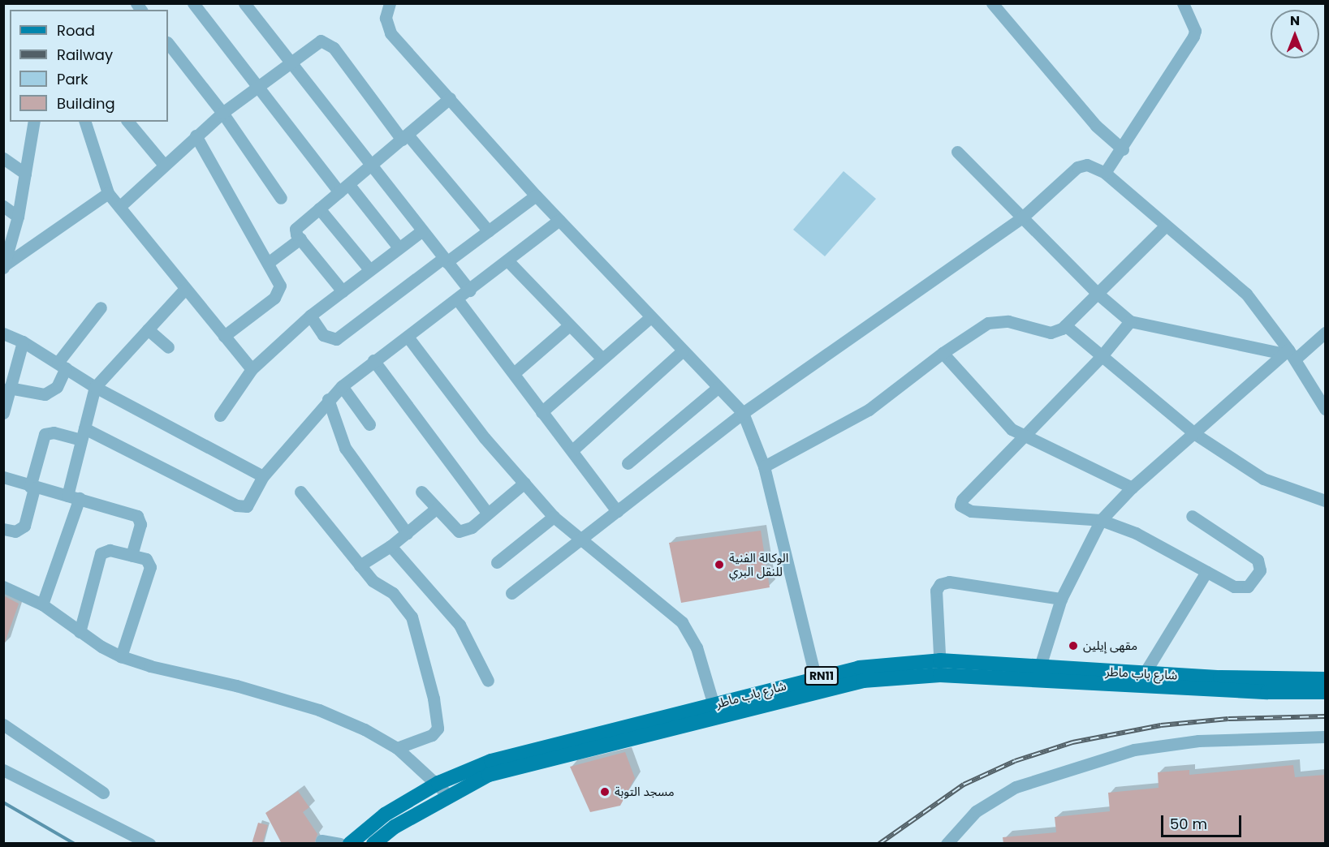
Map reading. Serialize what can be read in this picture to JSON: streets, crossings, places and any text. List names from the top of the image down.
{
  "streets": {
    "main road": ["شارع باب ماطر", "RN11"]
  },
  "places": ["الوكالة الفنية للنقل البري", "مقهى إيلين", "مسجد التوبة"],
  "legend": [
    "Road",
    "Railway",
    "Park",
    "Building"
  ],
  "scale_bar": "50 m",
  "north": "top"
}
